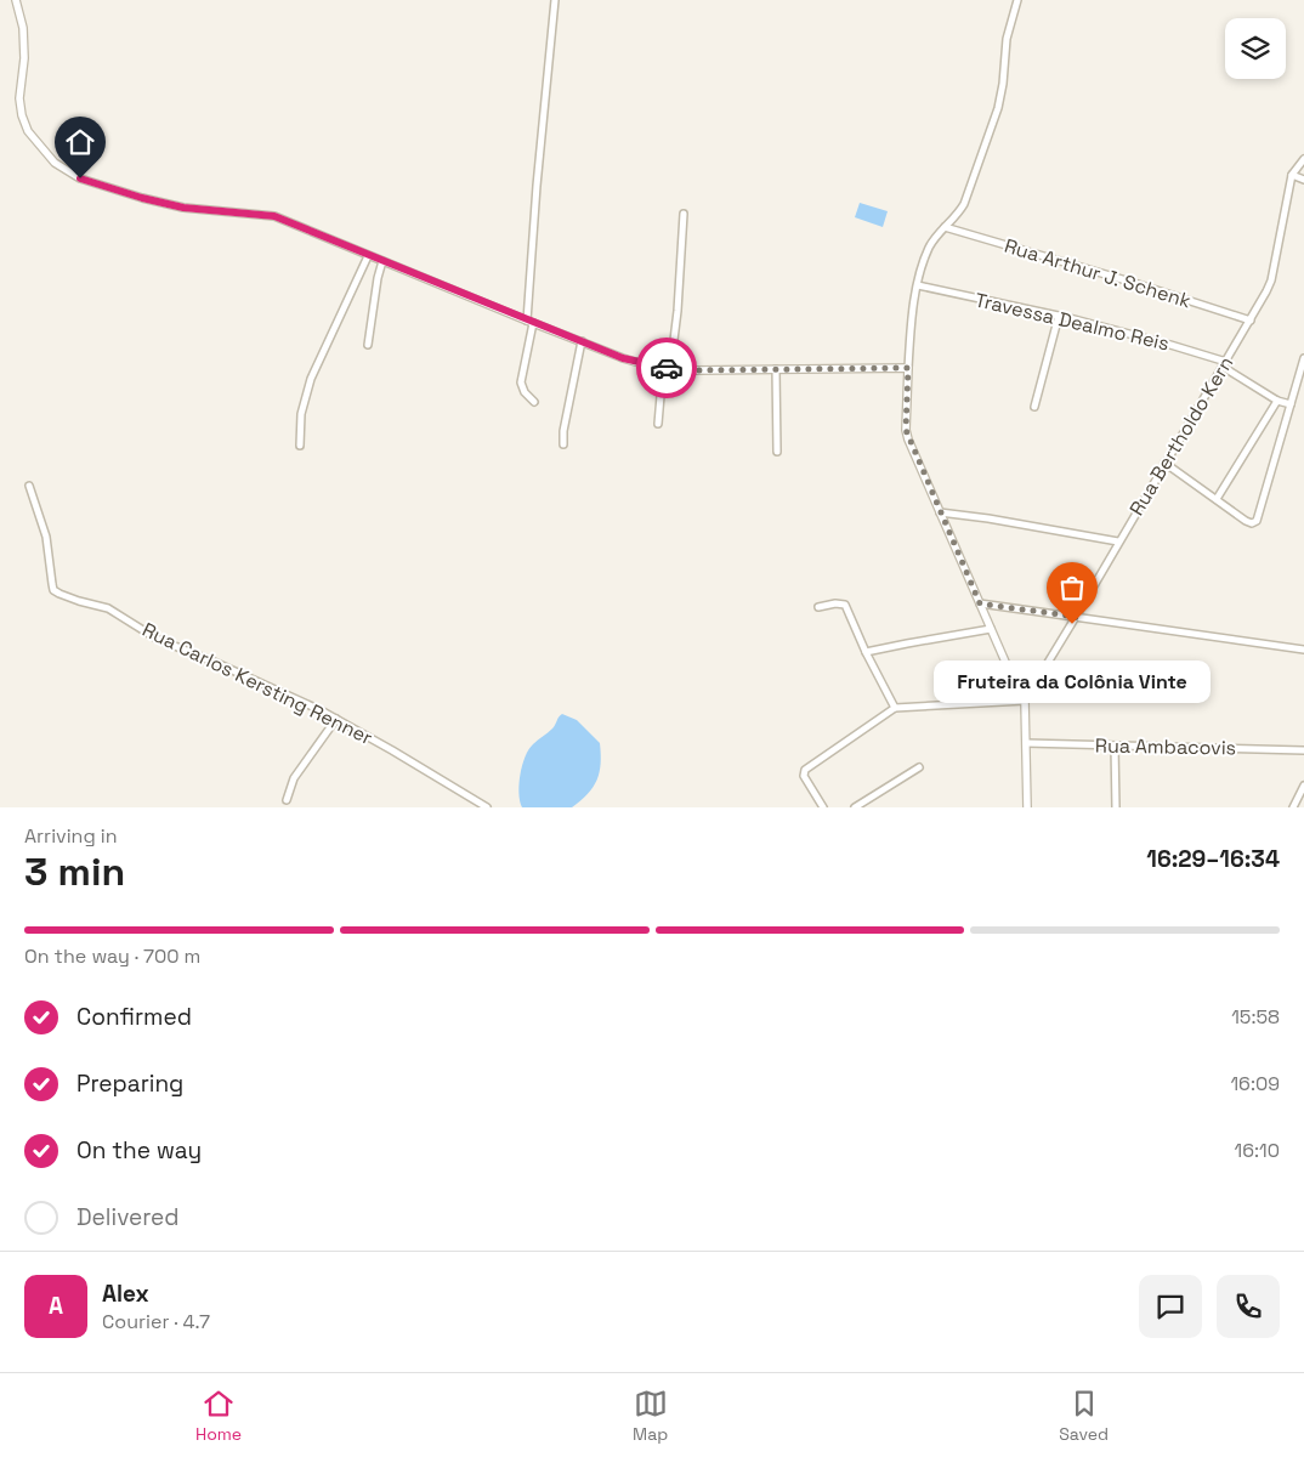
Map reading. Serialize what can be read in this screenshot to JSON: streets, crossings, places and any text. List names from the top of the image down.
{
  "streets": {
    "street": [
      "Rua Arthur J. Schenk",
      "Travessa Dealmo Reis",
      "Rua Bertholdo Kern",
      "Rua Carlos Kersting Renner",
      "Rua Ambacovis"
    ]
  },
  "crossings": [
    ["Rua Arthur J. Schenk", "Rua Bertholdo Kern"],
    ["Travessa Dealmo Reis", "Rua Bertholdo Kern"]
  ],
  "places": ["Fruteira da Colônia Vinte"],
  "page": {
    "bubble": "Fruteira da Colônia Vinte",
    "heading": ["3 min", "Arriving in", "16:29–16:34"],
    "panel": ["Alex", "Courier · 4.7"],
    "bar": "On the way · 700 m",
    "list": [
      ["Confirmed", "15:58"],
      ["Preparing", "16:09"],
      ["On the way", "16:10"],
      "Delivered"
    ],
    "round": "A",
    "tabs": ["Home", "Map", "Saved"]
  }
}
